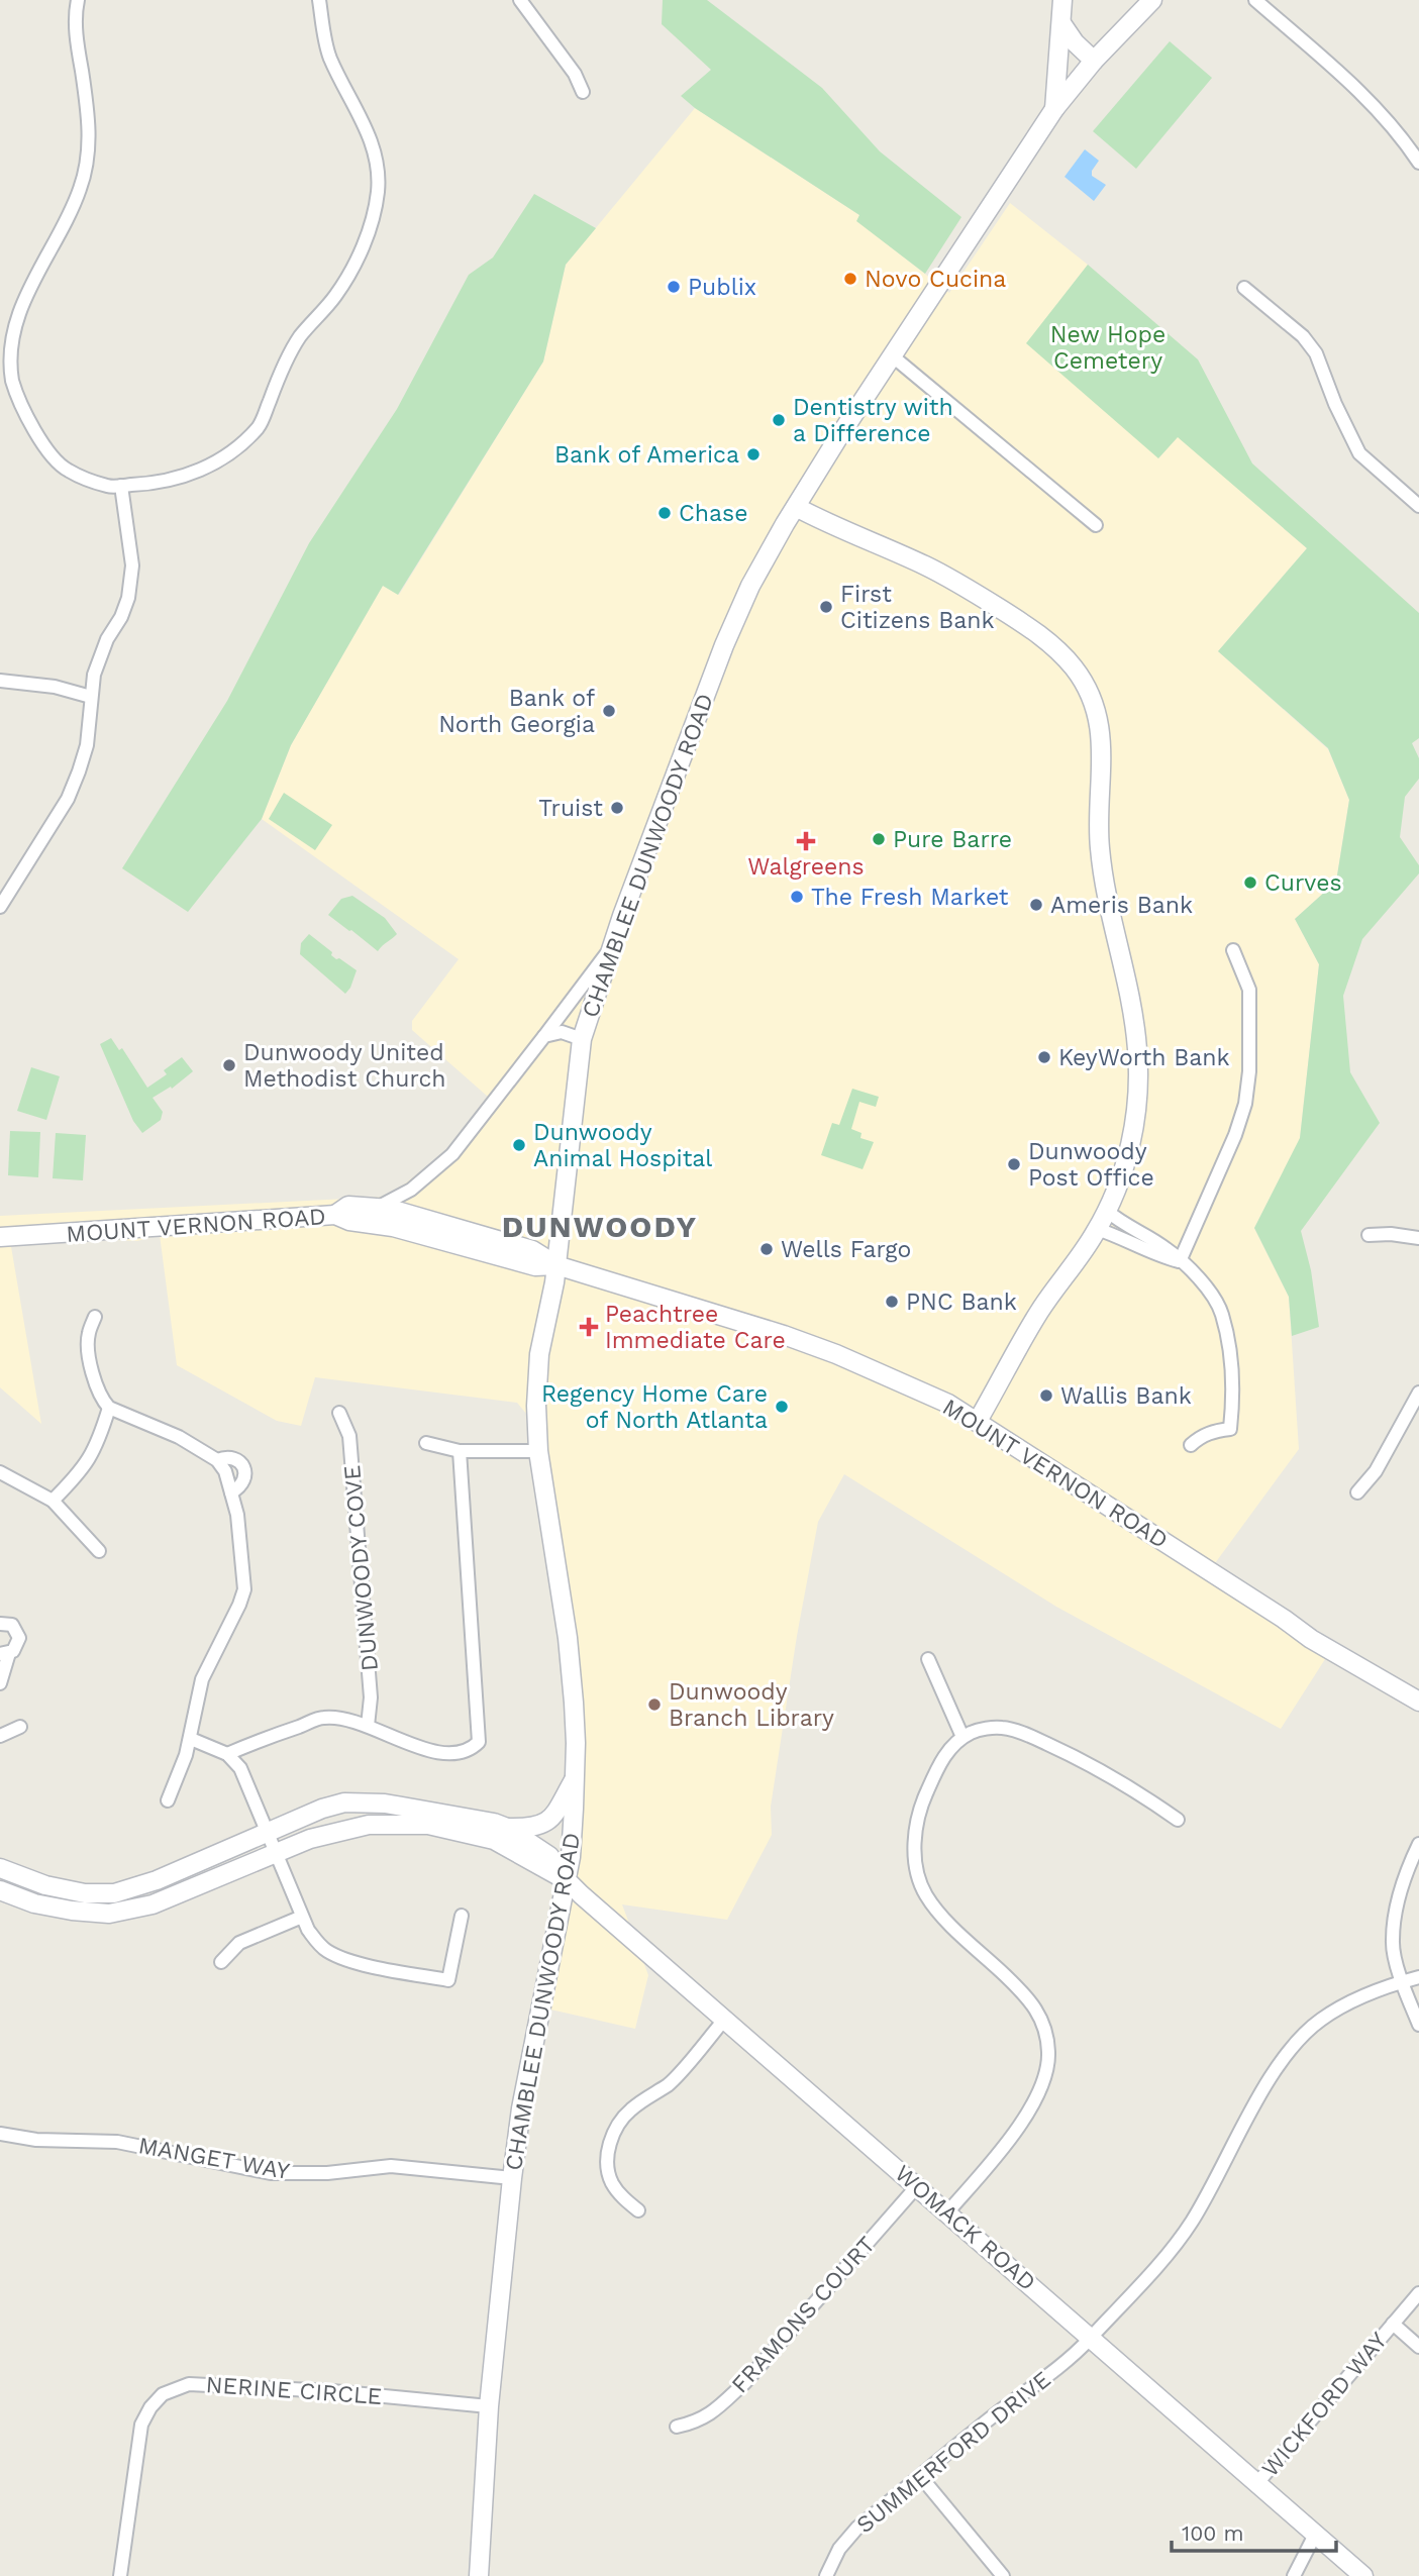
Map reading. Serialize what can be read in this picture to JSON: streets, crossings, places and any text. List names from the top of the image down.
{
  "streets": {
    "street": [
      "CHAMBLEE DUNWOODY ROAD",
      "MOUNT VERNON ROAD",
      "DUNWOODY COVE",
      "MANGET WAY",
      "WOMACK ROAD",
      "FRAMONS COURT",
      "NERINE CIRCLE",
      "WICKFORD WAY",
      "SUMMERFORD DRIVE"
    ]
  },
  "crossings": [
    ["CHAMBLEE DUNWOODY ROAD", "MOUNT VERNON ROAD"],
    ["CHAMBLEE DUNWOODY ROAD", "MANGET WAY"],
    ["CHAMBLEE DUNWOODY ROAD", "WOMACK ROAD"],
    ["CHAMBLEE DUNWOODY ROAD", "NERINE CIRCLE"],
    ["WOMACK ROAD", "FRAMONS COURT"],
    ["WOMACK ROAD", "WICKFORD WAY"],
    ["WOMACK ROAD", "SUMMERFORD DRIVE"]
  ],
  "districts": ["DUNWOODY"],
  "parks": ["New Hope Cemetery"],
  "places": {
    "other": [
      "Novo Cucina",
      "Publix",
      "Dentistry with a Difference",
      "Bank of America",
      "Chase",
      "First Citizens Bank",
      "Bank of North Georgia",
      "Truist",
      "Pure Barre",
      "Curves",
      "The Fresh Market",
      "Ameris Bank",
      "KeyWorth Bank",
      "Dunwoody United Methodist Church",
      "Dunwoody Animal Hospital",
      "Dunwoody Post Office",
      "Wells Fargo",
      "PNC Bank",
      "Wallis Bank",
      "Regency Home Care of North Atlanta",
      "Dunwoody Branch Library"
    ],
    "health": ["Walgreens", "Peachtree Immediate Care"]
  },
  "scale_bar": "100 m"
}
